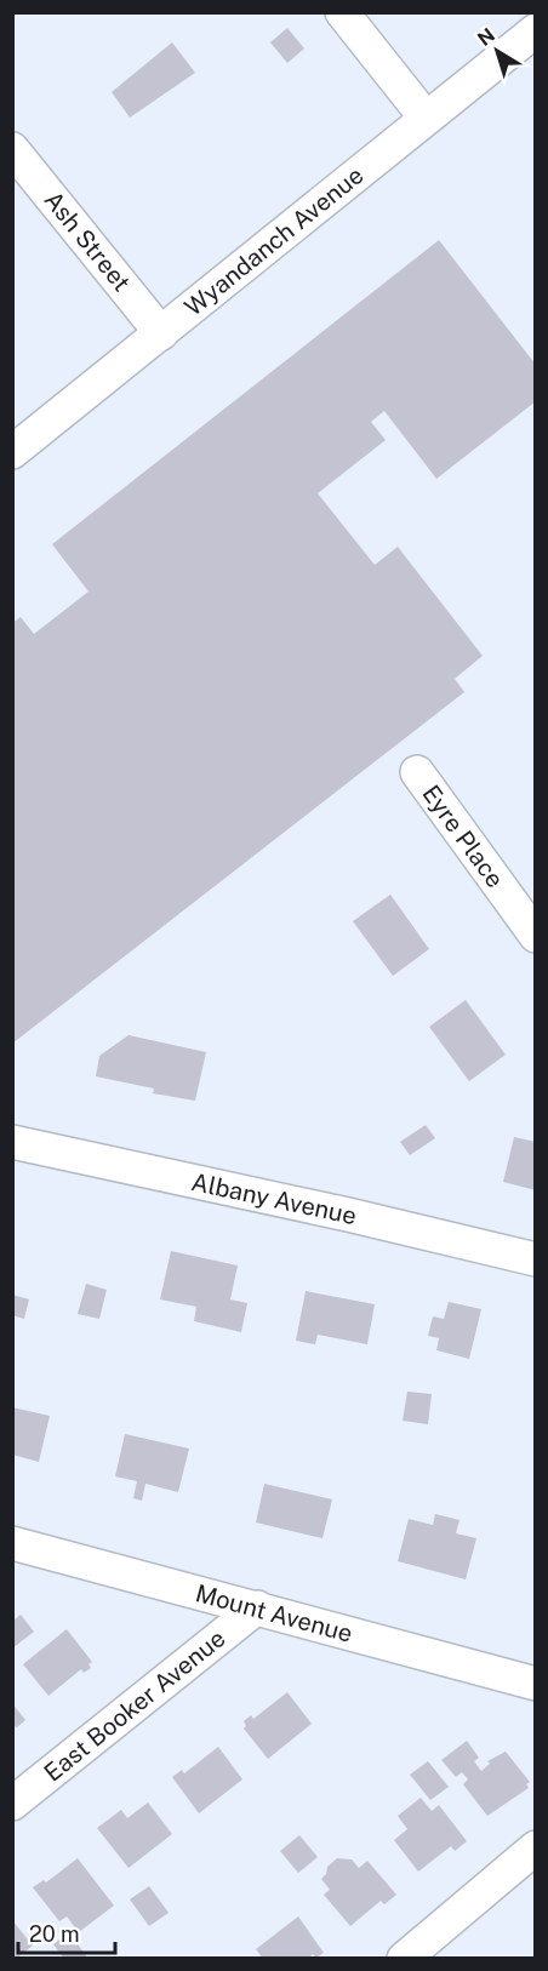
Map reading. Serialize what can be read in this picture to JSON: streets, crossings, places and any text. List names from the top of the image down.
{
  "streets": {
    "street": [
      "Ash Street",
      "Wyandanch Avenue",
      "Eyre Place",
      "Albany Avenue",
      "Mount Avenue",
      "East Booker Avenue"
    ]
  },
  "crossings": [
    ["Ash Street", "Wyandanch Avenue"],
    ["Mount Avenue", "East Booker Avenue"]
  ],
  "scale_bar": "20 m",
  "north": "top left"
}
